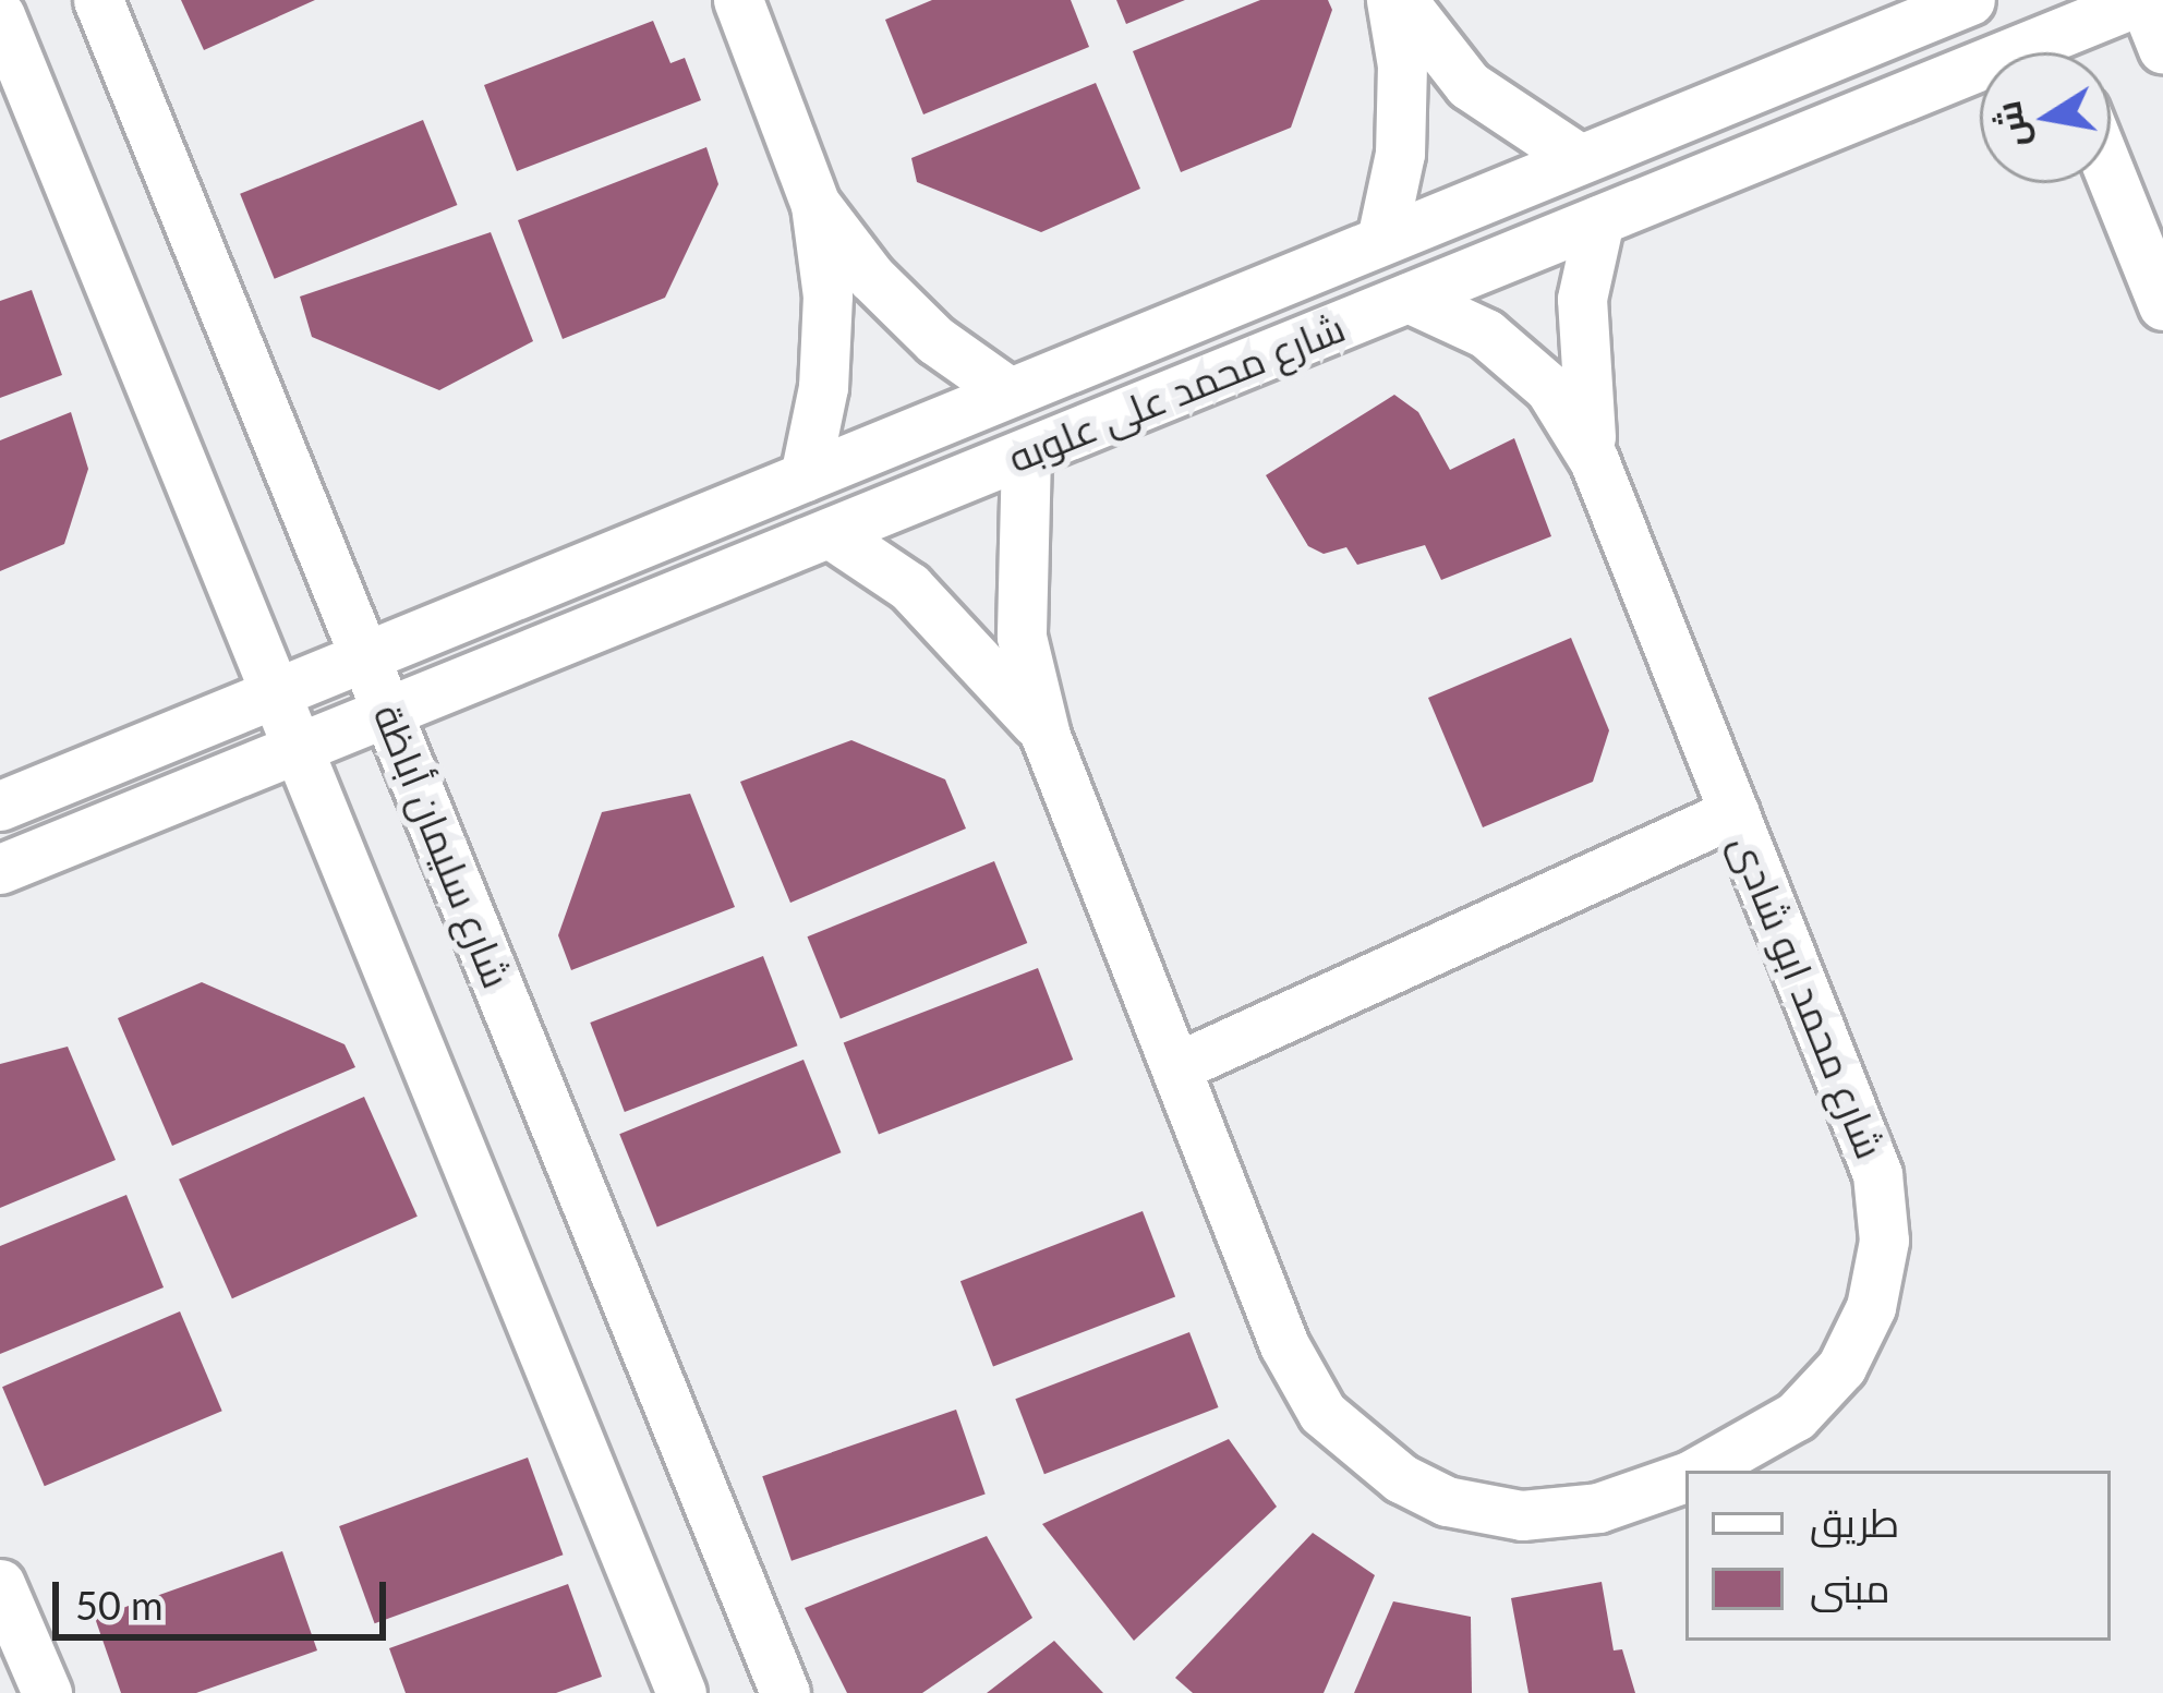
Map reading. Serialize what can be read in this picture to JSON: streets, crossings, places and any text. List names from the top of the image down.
{
  "streets": {
    "street": ["شارع محمد على علوبه", "شارع سليمان أباظة", "شارع محمد ابو شادى"]
  },
  "crossings": [
    ["شارع محمد على علوبه", "شارع سليمان أباظة"],
    ["شارع محمد على علوبه", "شارع محمد ابو شادى"]
  ],
  "legend": ["طريق", "مبنى"],
  "scale_bar": "50 m",
  "north": "left"
}
